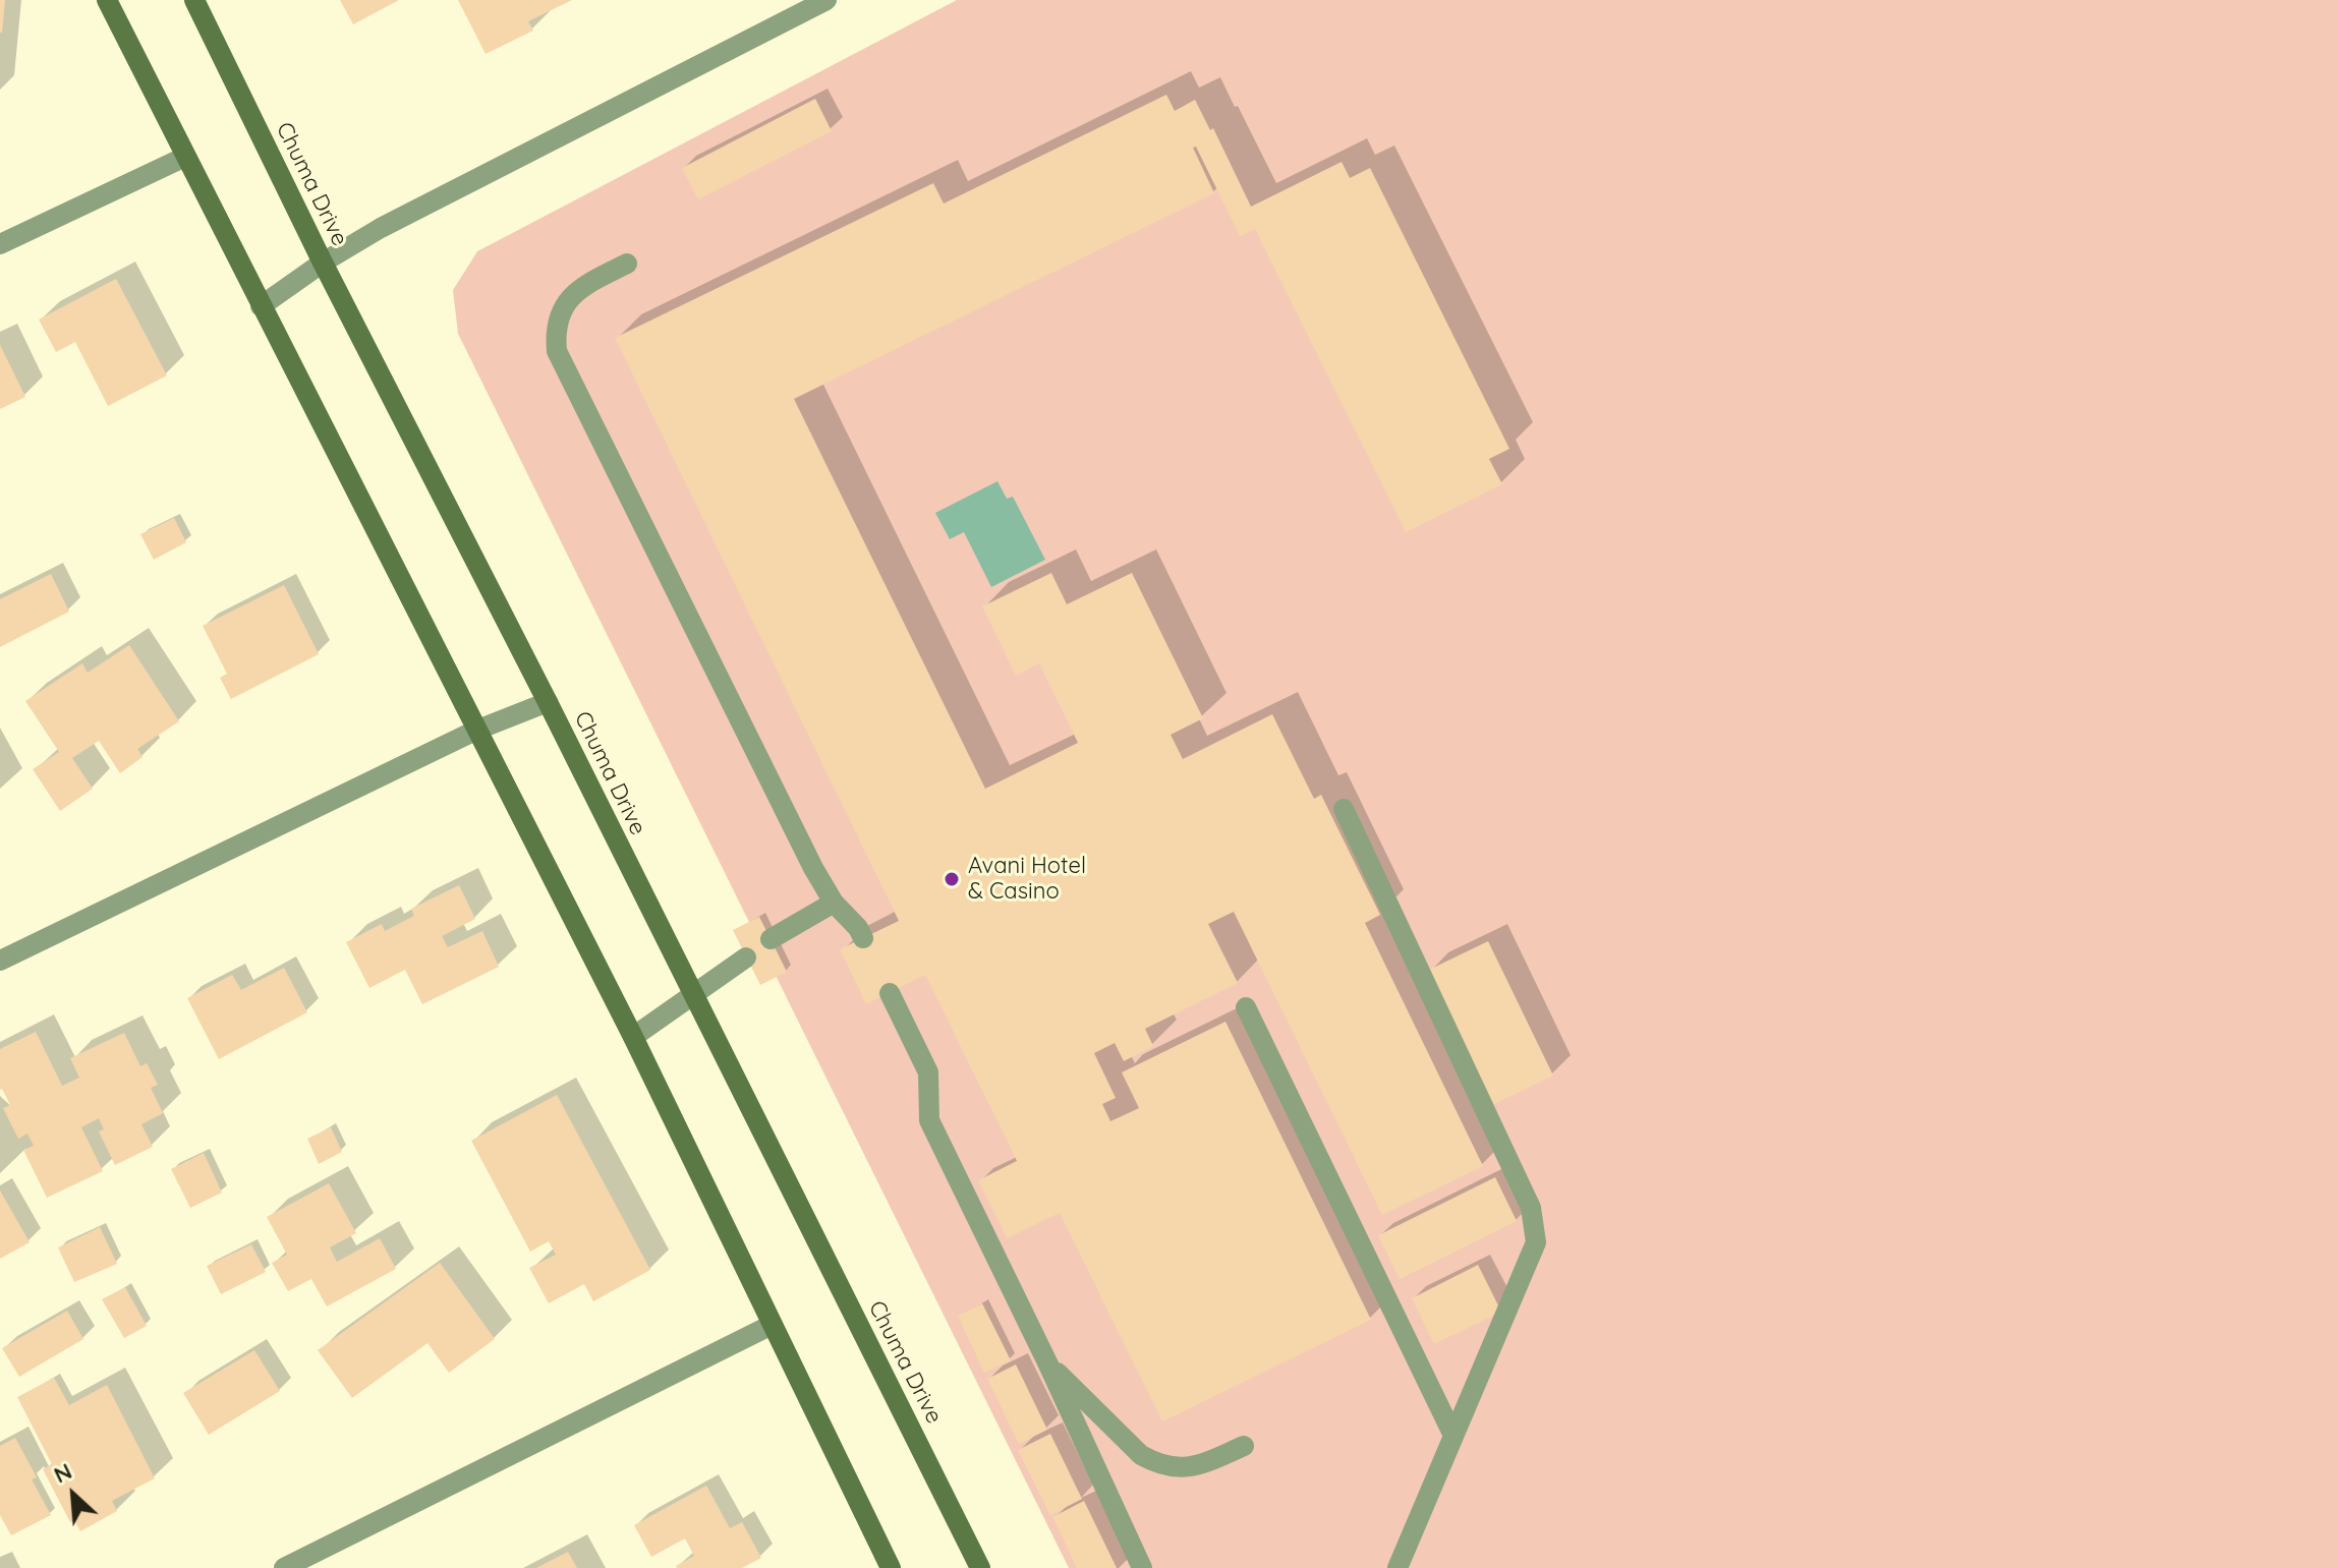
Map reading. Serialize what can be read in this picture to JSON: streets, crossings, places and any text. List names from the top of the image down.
{
  "streets": {
    "main road": ["Chuma Drive"]
  },
  "places": ["Avani Hotel & Casino"],
  "north": "top left"
}
